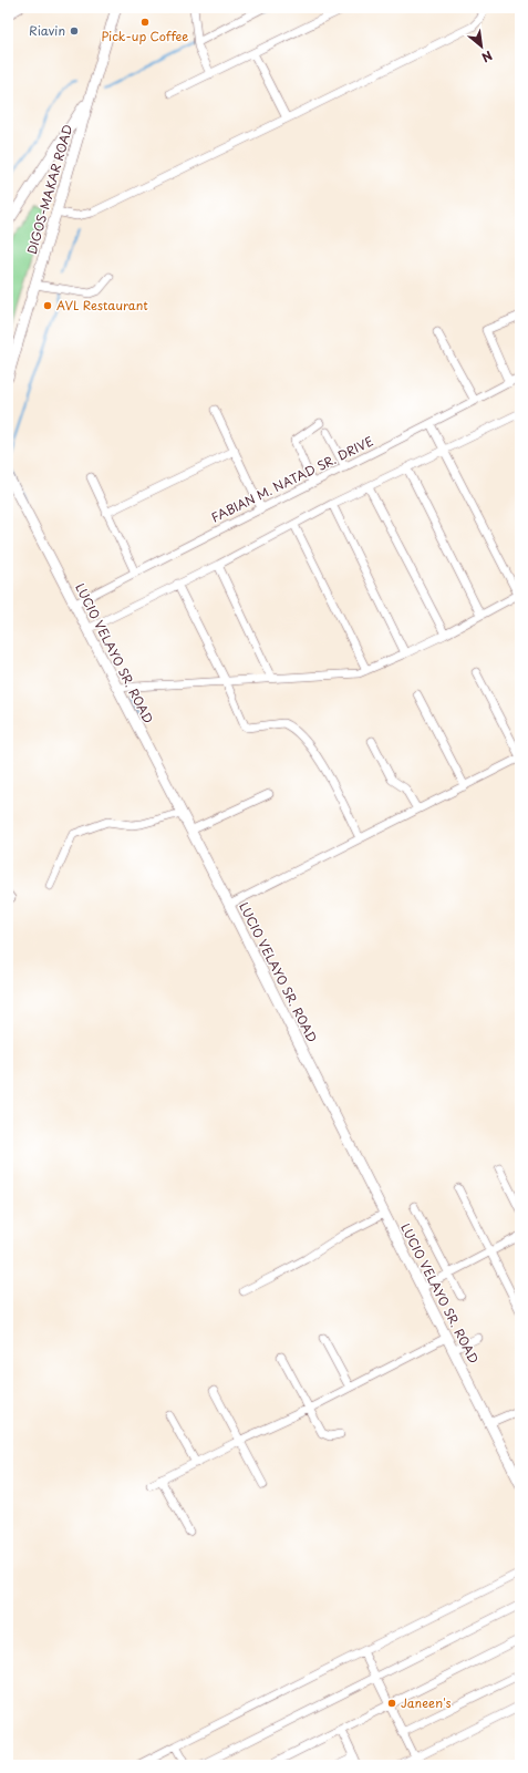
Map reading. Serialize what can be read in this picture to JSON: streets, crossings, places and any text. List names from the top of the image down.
{
  "streets": {
    "main road": ["DIGOS-MAKAR ROAD", "LUCIO VELAYO SR. ROAD"],
    "street": ["FABIAN M. NATAD SR. DRIVE"]
  },
  "crossings": [
    ["FABIAN M. NATAD SR. DRIVE", "LUCIO VELAYO SR. ROAD"]
  ],
  "places": [
    "Pick-up Coffee",
    "Riavin",
    "AVL Restaurant",
    "Janeen's"
  ],
  "north": "bottom right"
}
